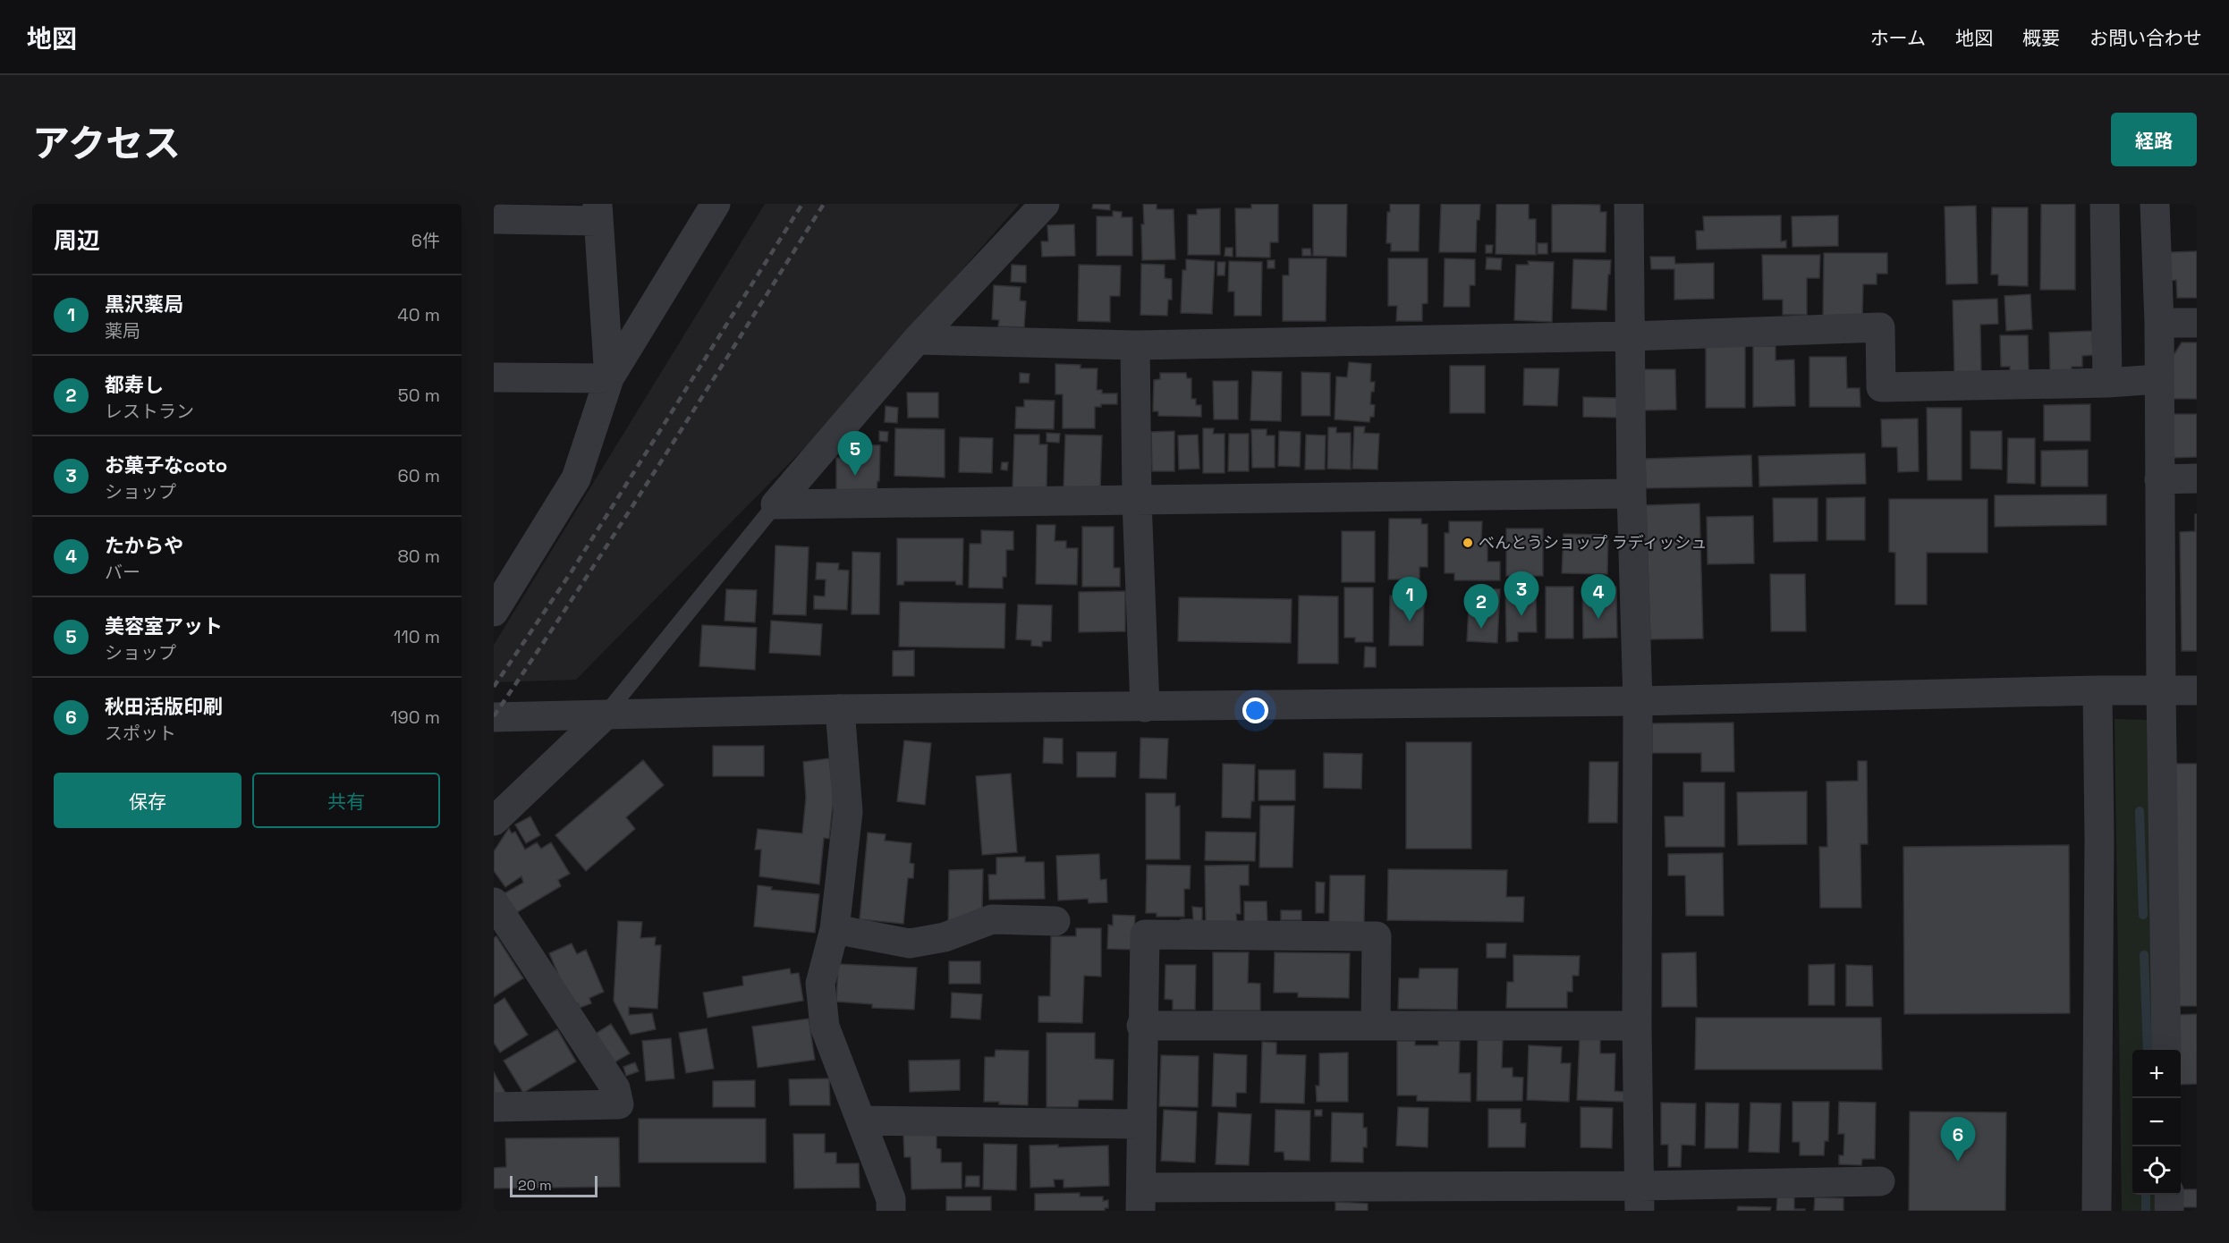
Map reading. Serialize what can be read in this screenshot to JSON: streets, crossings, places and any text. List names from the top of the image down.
{
  "places": ["べんとうショップ ラディッシュ"],
  "scale_bar": "20 m",
  "page": {
    "header": "地図",
    "nav": [
      "ホーム",
      "地図",
      "概要",
      "お問い合わせ"
    ],
    "title": "アクセス",
    "buttons": [
      "経路",
      ["保存", "共有"]
    ],
    "heading": ["周辺", "6件"],
    "list": [
      {
        "mark": "1",
        "name": "黒沢薬局",
        "note": "薬局",
        "value": "40 m"
      },
      {
        "mark": "2",
        "name": "都寿し",
        "note": "レストラン",
        "value": "50 m"
      },
      {
        "mark": "3",
        "name": "お菓子なcoto",
        "note": "ショップ",
        "value": "60 m"
      },
      {
        "mark": "4",
        "name": "たからや",
        "note": "バー",
        "value": "80 m"
      },
      {
        "mark": "5",
        "name": "美容室アット",
        "note": "ショップ",
        "value": "110 m"
      },
      {
        "mark": "6",
        "name": "秋田活版印刷",
        "note": "スポット",
        "value": "190 m"
      }
    ],
    "pins": [
      "5",
      "3",
      "4",
      "1",
      "2",
      "6"
    ],
    "map_buttons": ["+", "−"],
    "scale": "20 m"
  }
}
